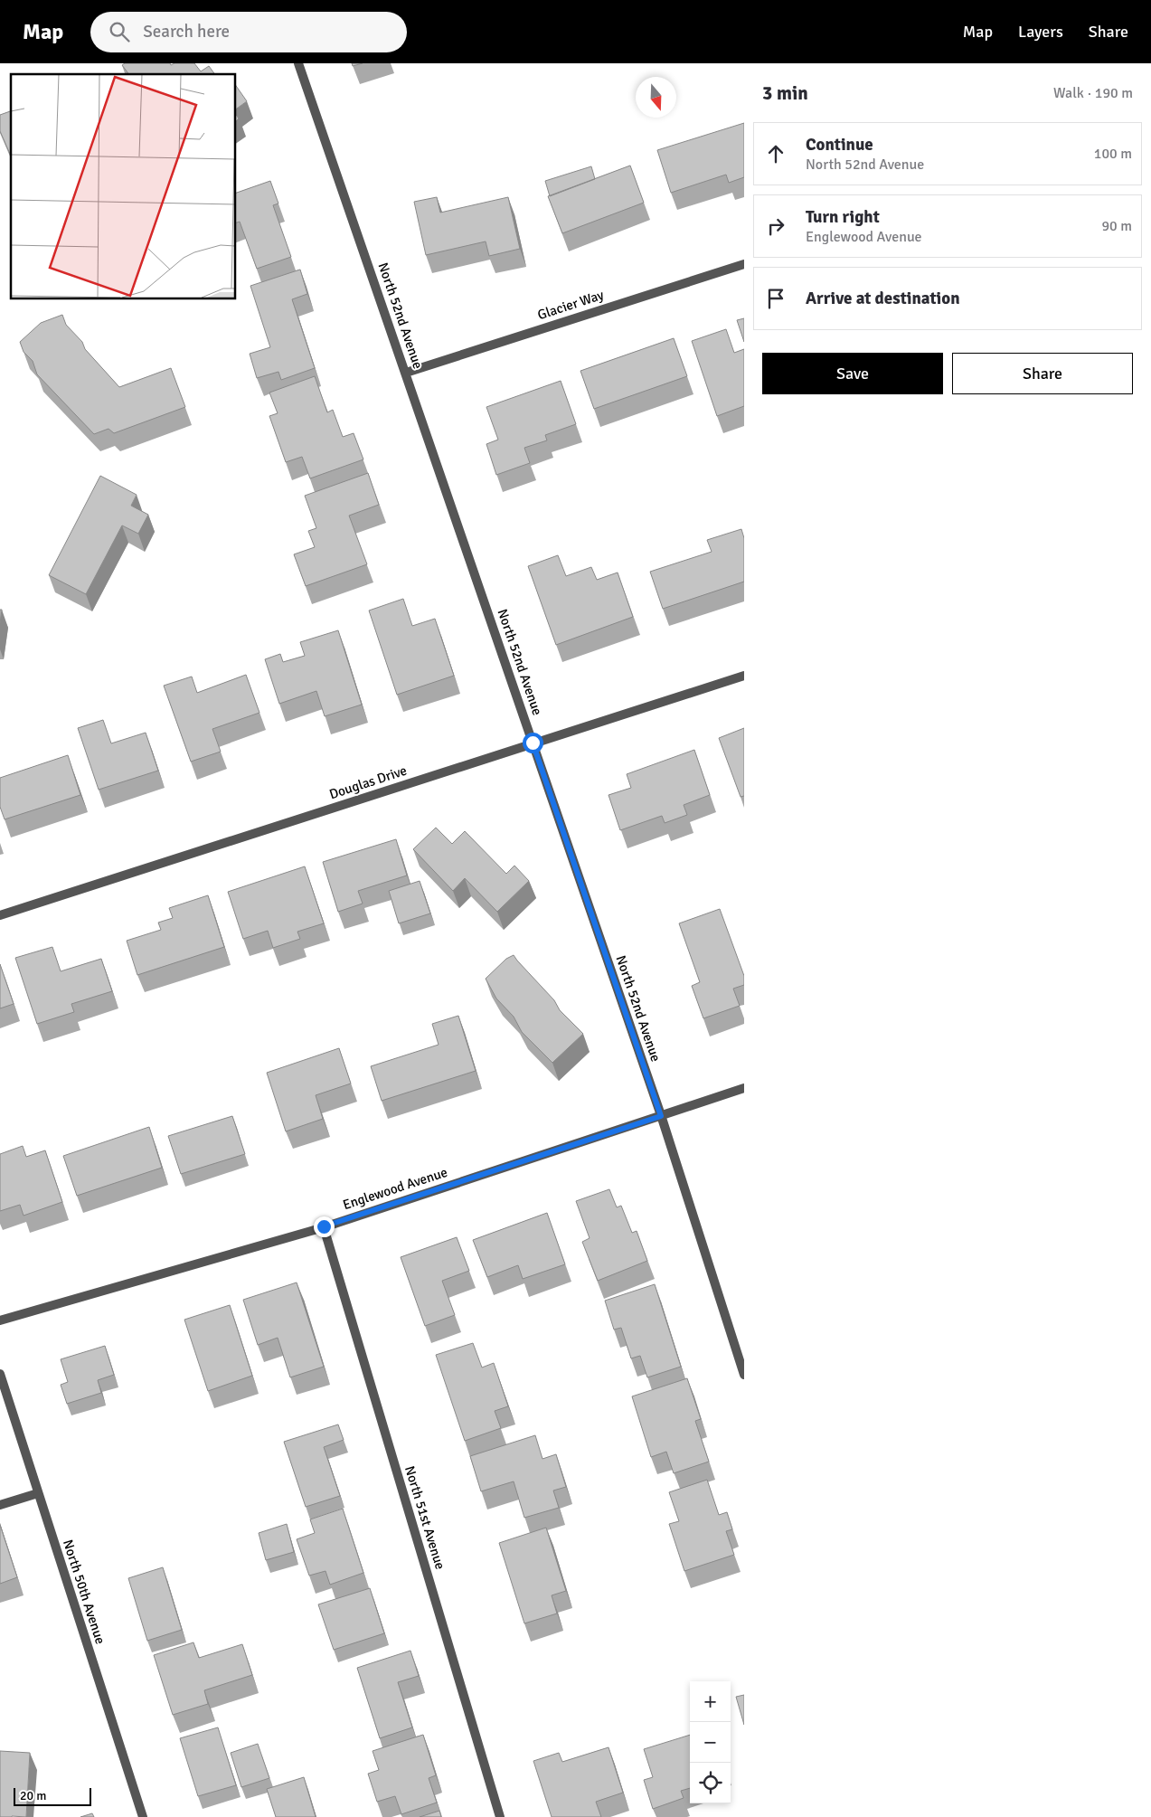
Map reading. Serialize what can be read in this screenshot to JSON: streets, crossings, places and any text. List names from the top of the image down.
{
  "streets": {
    "street": [
      "Glacier Way",
      "North 52nd Avenue",
      "Douglas Drive",
      "Englewood Avenue",
      "North 51st Avenue",
      "North 50th Avenue"
    ]
  },
  "crossings": [
    ["Glacier Way", "North 52nd Avenue"],
    ["North 52nd Avenue", "Douglas Drive"],
    ["North 52nd Avenue", "Englewood Avenue"],
    ["Englewood Avenue", "North 51st Avenue"]
  ],
  "scale_bar": "20 m",
  "north": "bottom",
  "page": {
    "header": "Map",
    "search": "Search here",
    "nav": ["Map", "Layers", "Share"],
    "heading": ["3 min", "Walk · 190 m"],
    "list": [
      ["Continue", "North 52nd Avenue", "100 m"],
      ["Turn right", "Englewood Avenue", "90 m"],
      "Arrive at destination"
    ],
    "buttons": ["Save", "Share"],
    "map_buttons": ["+", "−"],
    "scale": "20 m"
  }
}
